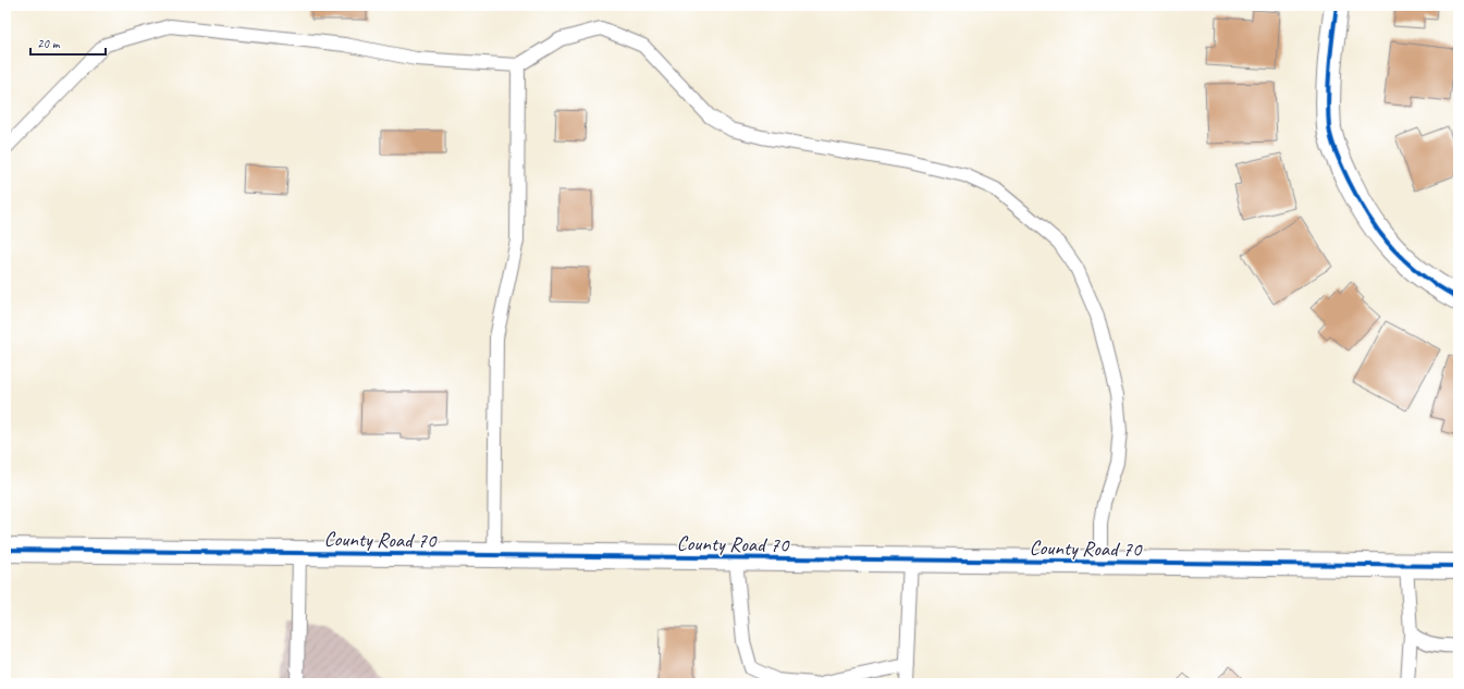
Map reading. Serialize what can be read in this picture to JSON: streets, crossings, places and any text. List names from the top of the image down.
{
  "streets": {
    "street": ["County Road 70"]
  },
  "scale_bar": "20 m"
}
